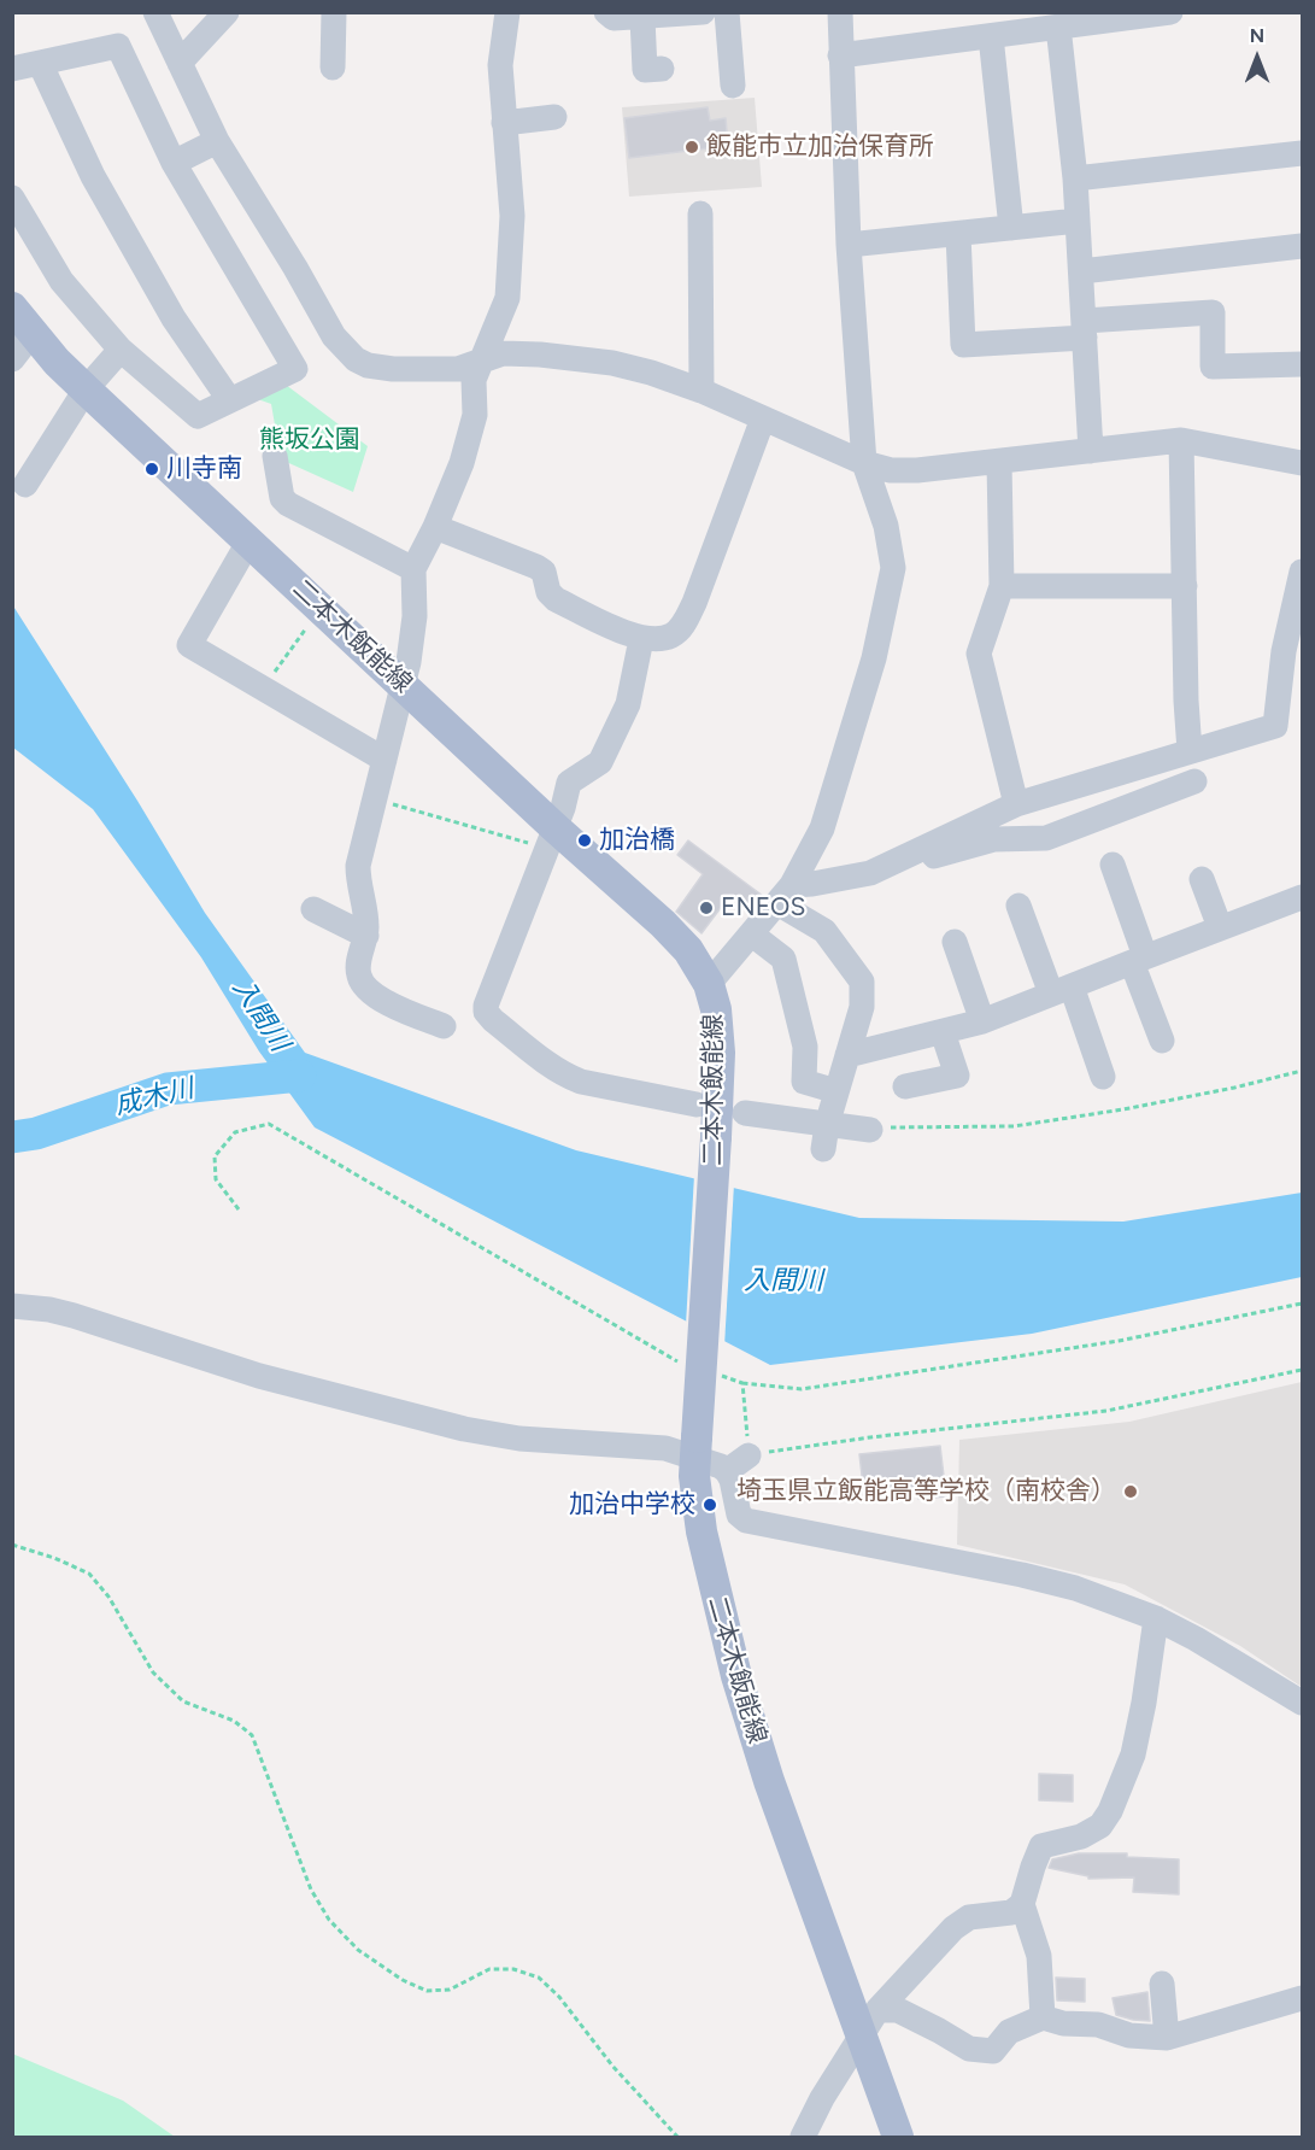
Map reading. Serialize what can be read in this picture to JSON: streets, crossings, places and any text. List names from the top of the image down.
{
  "streets": {
    "main road": ["二本木飯能線"]
  },
  "water": ["入間川", "成木川"],
  "parks": ["熊坂公園"],
  "places": [
    "飯能市立加治保育所",
    "川寺南",
    "加治橋",
    "ENEOS",
    "埼玉県立飯能高等学校（南校舎）",
    "加治中学校"
  ],
  "north": "top"
}
